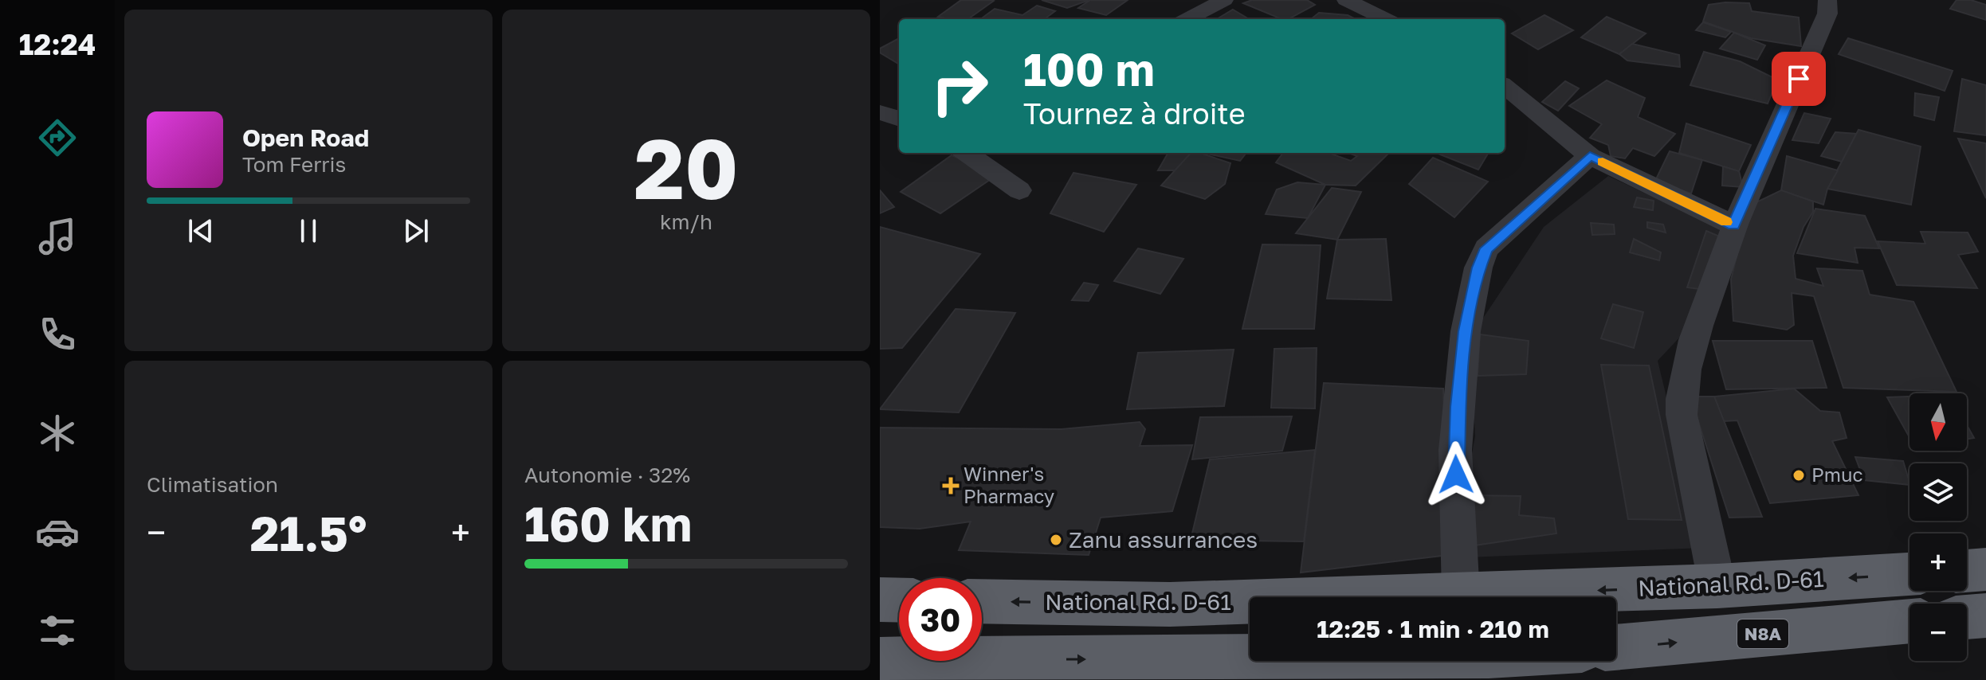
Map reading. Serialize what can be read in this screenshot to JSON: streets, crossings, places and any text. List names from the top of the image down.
{
  "streets": {
    "highway": ["National Rd. D-61", "N8A"]
  },
  "places": {
    "other": ["Pmuc", "Zanu assurrances"],
    "health": ["Winner's Pharmacy"]
  },
  "north": "bottom",
  "page": {
    "tabs": "12:24",
    "tile": [
      ["20", "km/h"],
      "Climatisation",
      ["Autonomie · 32%", "160 km"]
    ],
    "turn": ["100 m", "Tournez à droite"],
    "song": ["Open Road", "Tom Ferris"],
    "map_buttons": ["+", "−"],
    "heat": ["−", "21.5°", "+"],
    "limit": "30",
    "trip": "12:25 · 1 min · 210 m"
  }
}
